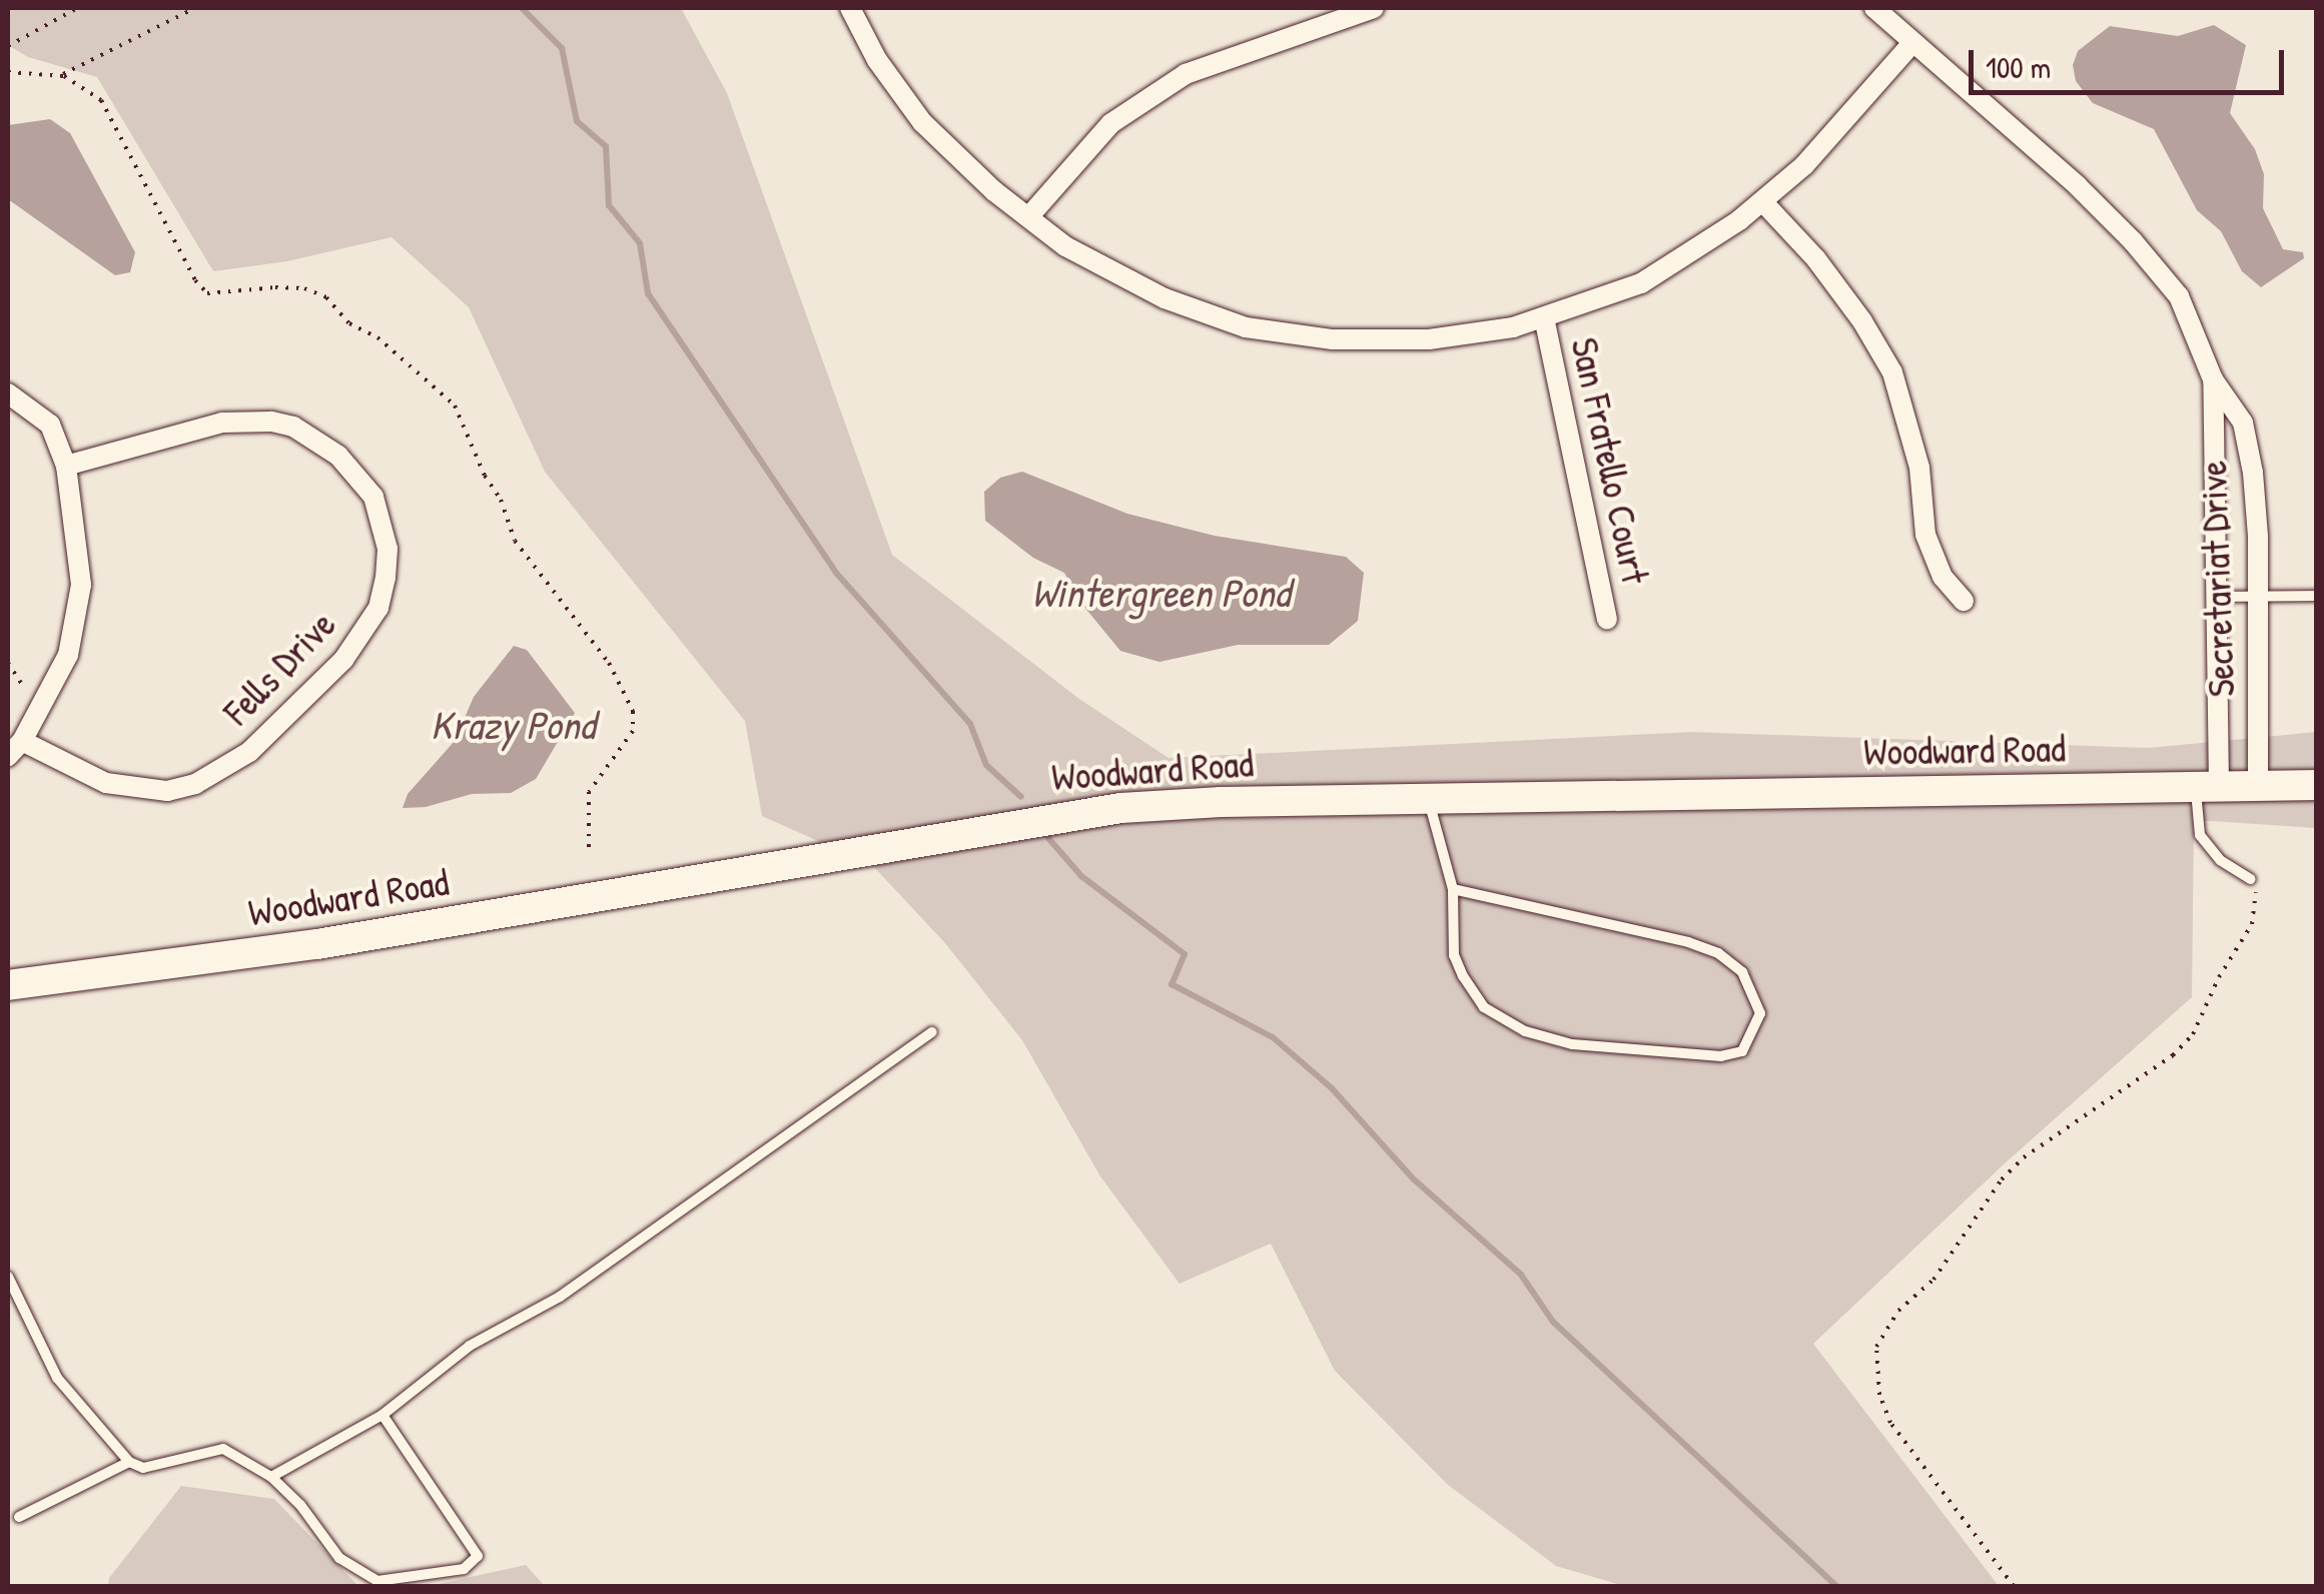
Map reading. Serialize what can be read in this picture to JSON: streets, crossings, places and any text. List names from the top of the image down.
{
  "streets": {
    "street": [
      "San Fratello Court",
      "Secretariat Drive",
      "Fells Drive",
      "Woodward Road"
    ]
  },
  "crossings": [
    ["Secretariat Drive", "Woodward Road"]
  ],
  "water": ["Wintergreen Pond", "Krazy Pond"],
  "scale_bar": "100 m"
}
